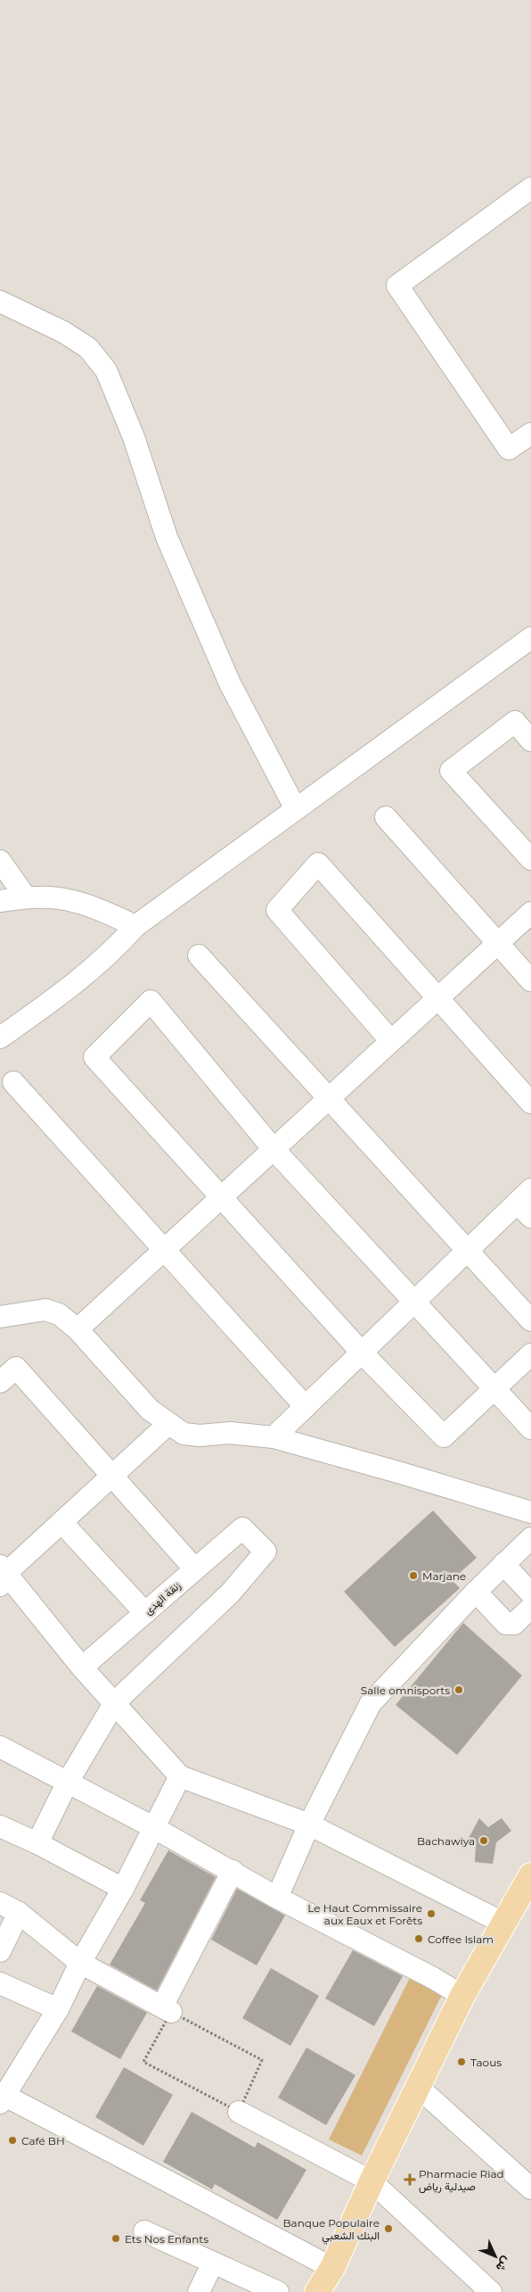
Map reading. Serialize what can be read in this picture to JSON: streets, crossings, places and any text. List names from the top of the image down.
{
  "streets": {
    "street": ["زنقة الهدى"]
  },
  "places": {
    "other": [
      "Marjane",
      "Salle omnisports",
      "Bachawiya",
      "Le Haut Commissaire aux Eaux et Forêts",
      "Coffee Islam",
      "Taous",
      "Café BH",
      "Banque Populaire البنك الشعبي",
      "Ets Nos Enfants"
    ],
    "health": ["Pharmacie Riad صيدلية رياض"]
  },
  "north": "bottom right"
}
